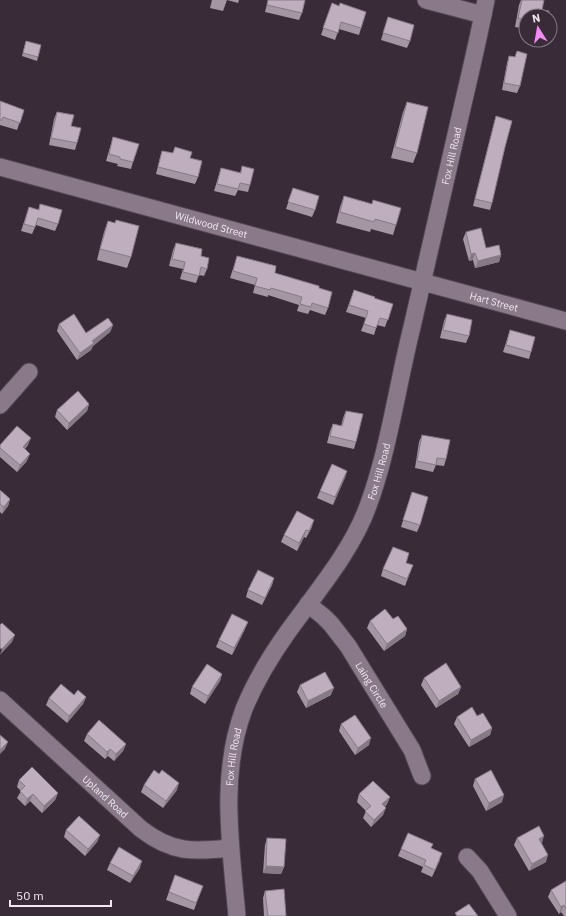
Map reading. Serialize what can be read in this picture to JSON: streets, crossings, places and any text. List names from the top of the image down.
{
  "streets": {
    "street": [
      "Fox Hill Road",
      "Wildwood Street",
      "Hart Street",
      "Laing Circle",
      "Upland Road"
    ]
  },
  "crossings": [
    ["Fox Hill Road", "Wildwood Street"],
    ["Fox Hill Road", "Hart Street"],
    ["Fox Hill Road", "Laing Circle"],
    ["Fox Hill Road", "Upland Road"],
    ["Wildwood Street", "Hart Street"]
  ],
  "scale_bar": "50 m",
  "north": "top"
}
